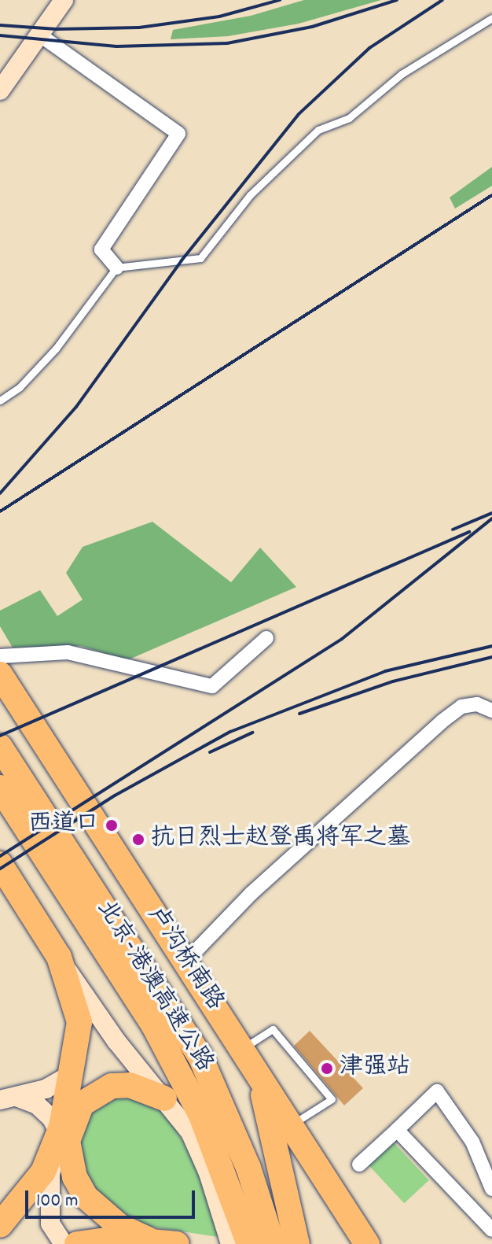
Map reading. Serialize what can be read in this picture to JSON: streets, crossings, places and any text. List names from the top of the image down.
{
  "streets": {
    "highway": ["卢沟桥南路", "北京-港澳高速公路"]
  },
  "places": ["西道口", "抗日烈士赵登禹将军之墓", "津强站"],
  "scale_bar": "100 m"
}
